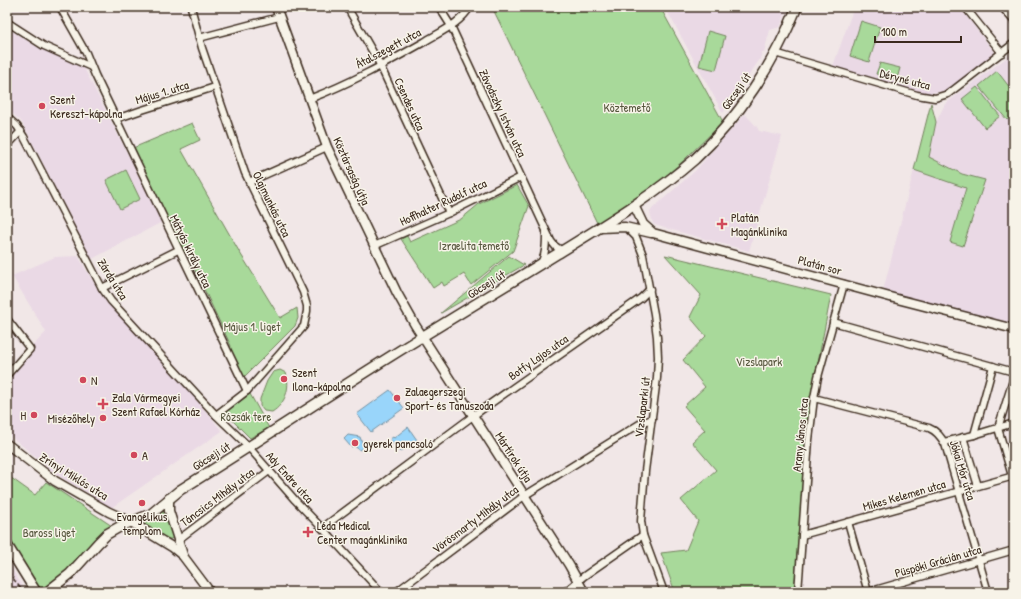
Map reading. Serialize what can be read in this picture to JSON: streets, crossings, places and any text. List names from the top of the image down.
{
  "streets": {
    "main road": ["Göcseji út"],
    "street": [
      "Átalszegett utca",
      "Déryné utca",
      "Május 1. utca",
      "Csendes utca",
      "Závodszky István utca",
      "Köztársaság útja",
      "Hoffhalter Rudolf utca",
      "Olajmunkás utca",
      "Mátyás király utca",
      "Platán sor",
      "Zárda utca",
      "Botfy Lajos utca",
      "Vizslaparki út",
      "Arany János utca",
      "Mártírok útja",
      "Jókai Mór utca",
      "Zrínyi Miklós utca",
      "Ady Endre utca",
      "Mikes Kelemen utca",
      "Táncsics Mihály utca",
      "Vörösmarty Mihály utca",
      "Püspöki Grácián utca"
    ]
  },
  "crossings": [
    ["Átalszegett utca", "Csendes utca"],
    ["Átalszegett utca", "Závodszky István utca"],
    ["Átalszegett utca", "Köztársaság útja"],
    ["Déryné utca", "Göcseji út"],
    ["Göcseji út", "Závodszky István utca"],
    ["Göcseji út", "Köztársaság útja"],
    ["Göcseji út", "Platán sor"],
    ["Göcseji út", "Zárda utca"],
    ["Göcseji út", "Mártírok útja"],
    ["Göcseji út", "Zrínyi Miklós utca"],
    ["Göcseji út", "Ady Endre utca"],
    ["Május 1. utca", "Olajmunkás utca"],
    ["Május 1. utca", "Mátyás király utca"],
    ["Csendes utca", "Hoffhalter Rudolf utca"],
    ["Závodszky István utca", "Hoffhalter Rudolf utca"],
    ["Köztársaság útja", "Hoffhalter Rudolf utca"],
    ["Köztársaság útja", "Mártírok útja"],
    ["Olajmunkás utca", "Mátyás király utca"],
    ["Platán sor", "Vizslaparki út"],
    ["Platán sor", "Arany János utca"],
    ["Zárda utca", "Ady Endre utca"],
    ["Botfy Lajos utca", "Vizslaparki út"],
    ["Botfy Lajos utca", "Mártírok útja"],
    ["Botfy Lajos utca", "Ady Endre utca"],
    ["Vizslaparki út", "Vörösmarty Mihály utca"],
    ["Arany János utca", "Jókai Mór utca"],
    ["Arany János utca", "Mikes Kelemen utca"],
    ["Mártírok útja", "Vörösmarty Mihály utca"],
    ["Jókai Mór utca", "Mikes Kelemen utca"],
    ["Jókai Mór utca", "Püspöki Grácián utca"],
    ["Ady Endre utca", "Táncsics Mihály utca"]
  ],
  "parks": [
    "Köztemető",
    "Izraelita temető",
    "Május 1. liget",
    "Vizslapark",
    "Rózsák tere",
    "Baross liget"
  ],
  "places": {
    "other": [
      "Szent Kereszt-kápolna",
      "Szent Ilona-kápolna",
      "N",
      "Zalaegerszegi Sport- és Tanuszoda",
      "H",
      "Misézőhely",
      "gyerek pancsoló",
      "A",
      "Evangélikus templom"
    ],
    "health": ["Platán Magánklinika", "Zala Vármegyei Szent Rafael Kórház", "Léda Medical Center magánklinika"]
  },
  "scale_bar": "100 m"
}
